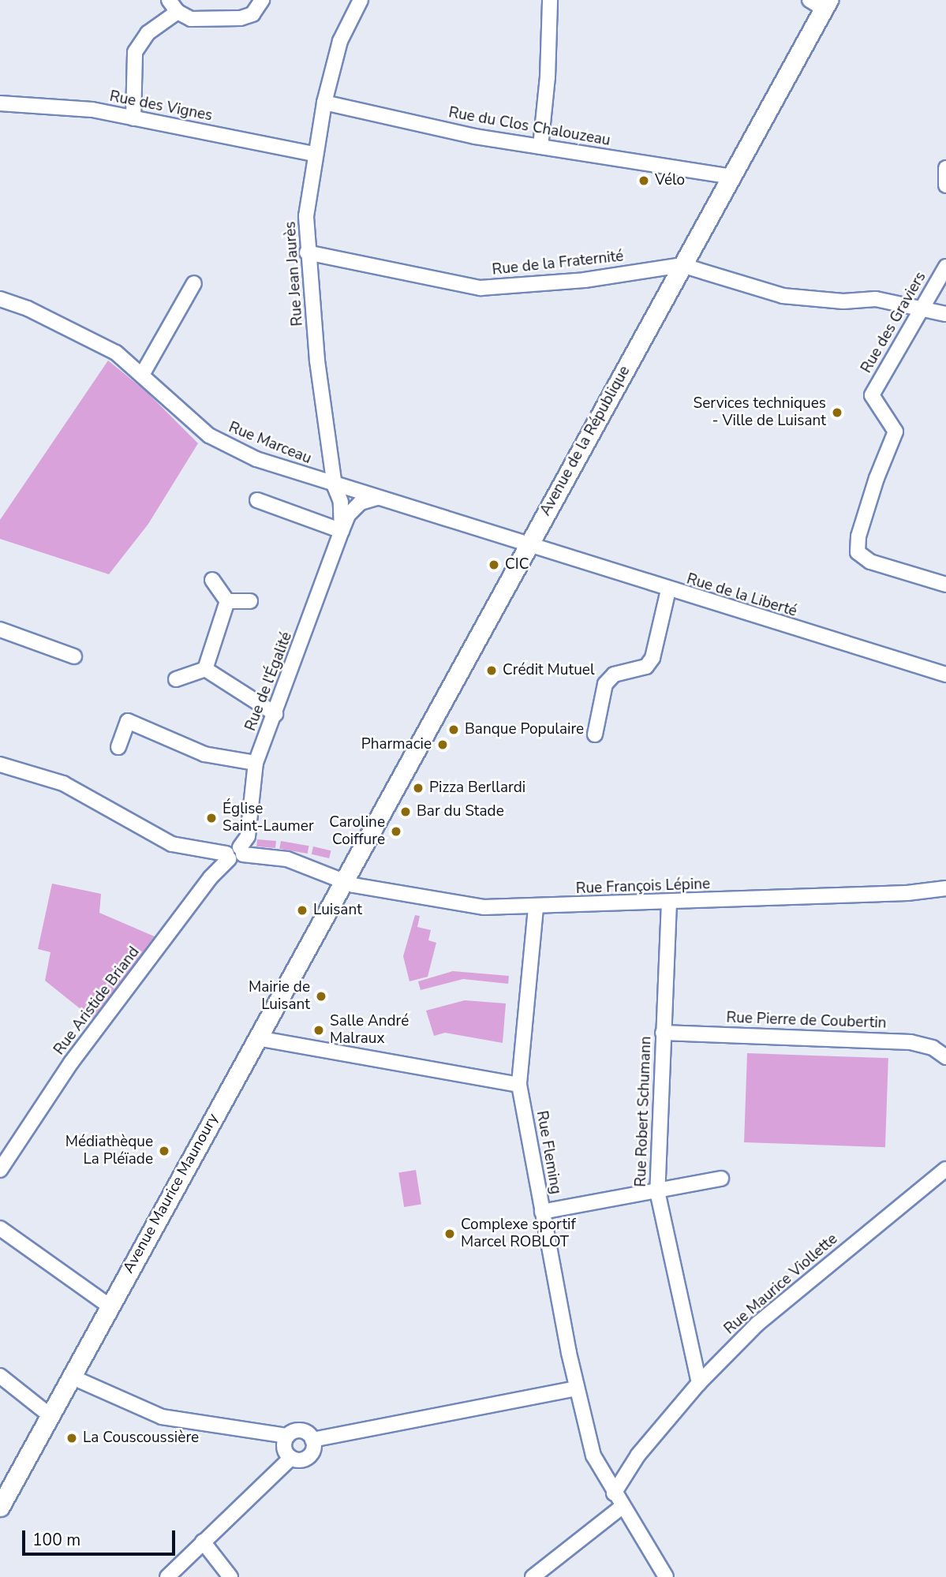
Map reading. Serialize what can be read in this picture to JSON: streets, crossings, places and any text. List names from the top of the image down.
{
  "streets": {
    "main road": ["Avenue de la République", "Avenue Maurice Maunoury"],
    "street": [
      "Rue des Vignes",
      "Rue du Clos Chalouzeau",
      "Rue de la Fraternité",
      "Rue Jean Jaurès",
      "Rue des Graviers",
      "Rue Marceau",
      "Rue de la Liberté",
      "Rue de l'Égalité",
      "Rue François Lépine",
      "Rue Aristide Briand",
      "Rue Pierre de Coubertin",
      "Rue Robert Schumann",
      "Rue Fleming",
      "Rue Maurice Viollette"
    ]
  },
  "crossings": [
    ["Rue des Vignes", "Rue Jean Jaurès"],
    ["Rue du Clos Chalouzeau", "Rue Jean Jaurès"],
    ["Rue du Clos Chalouzeau", "Avenue de la République"],
    ["Rue de la Fraternité", "Rue Jean Jaurès"],
    ["Rue de la Fraternité", "Avenue de la République"],
    ["Rue Jean Jaurès", "Rue Marceau"],
    ["Rue Jean Jaurès", "Rue de l'Égalité"],
    ["Avenue de la République", "Rue Marceau"],
    ["Avenue de la République", "Rue de la Liberté"],
    ["Avenue de la République", "Rue François Lépine"],
    ["Avenue de la République", "Avenue Maurice Maunoury"],
    ["Rue Marceau", "Rue de la Liberté"],
    ["Rue Marceau", "Rue de l'Égalité"],
    ["Rue de l'Égalité", "Rue François Lépine"],
    ["Rue François Lépine", "Rue Robert Schumann"],
    ["Rue François Lépine", "Rue Fleming"],
    ["Rue François Lépine", "Avenue Maurice Maunoury"],
    ["Rue Pierre de Coubertin", "Rue Robert Schumann"],
    ["Rue Robert Schumann", "Rue Maurice Viollette"],
    ["Rue Fleming", "Rue Maurice Viollette"]
  ],
  "places": [
    "Vélo",
    "Services techniques - Ville de Luisant",
    "CIC",
    "Crédit Mutuel",
    "Banque Populaire",
    "Pharmacie",
    "Pizza Berllardi",
    "Bar du Stade",
    "Église Saint-Laumer",
    "Caroline Coiffure",
    "Luisant",
    "Mairie de Luisant",
    "Salle André Malraux",
    "Médiathèque La Pléïade",
    "Complexe sportif Marcel ROBLOT",
    "La Couscoussière"
  ],
  "scale_bar": "100 m"
}
